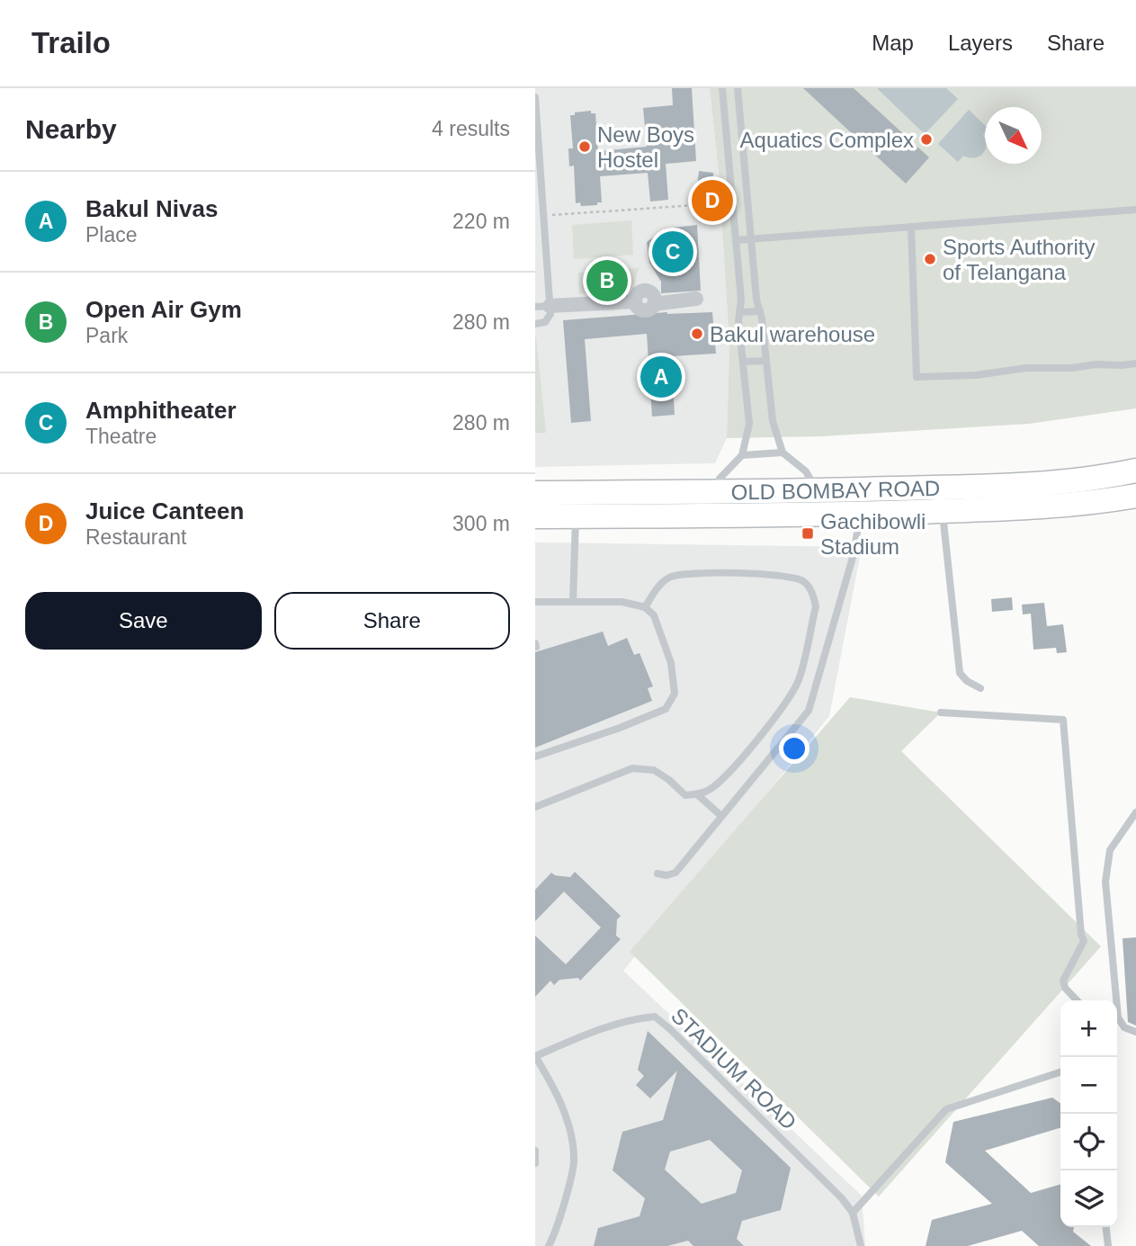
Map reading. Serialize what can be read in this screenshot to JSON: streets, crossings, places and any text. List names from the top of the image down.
{
  "streets": {
    "main road": ["OLD BOMBAY ROAD"],
    "lane": ["STADIUM ROAD"]
  },
  "places": {
    "other": [
      "Aquatics Complex",
      "New Boys Hostel",
      "Sports Authority of Telangana",
      "Bakul warehouse"
    ],
    "transit": ["Gachibowli Stadium"]
  },
  "north": "bottom right",
  "page": {
    "header": "Trailo",
    "nav": ["Map", "Layers", "Share"],
    "heading": ["Nearby", "4 results"],
    "list": [
      {
        "mark": "A",
        "name": "Bakul Nivas",
        "note": "Place",
        "value": "220 m"
      },
      {
        "mark": "B",
        "name": "Open Air Gym",
        "note": "Park",
        "value": "280 m"
      },
      {
        "mark": "C",
        "name": "Amphitheater",
        "note": "Theatre",
        "value": "280 m"
      },
      {
        "mark": "D",
        "name": "Juice Canteen",
        "note": "Restaurant",
        "value": "300 m"
      }
    ],
    "pins": [
      "D",
      "C",
      "B",
      "A"
    ],
    "buttons": ["Save", "Share"],
    "map_buttons": ["+", "−"]
  }
}
